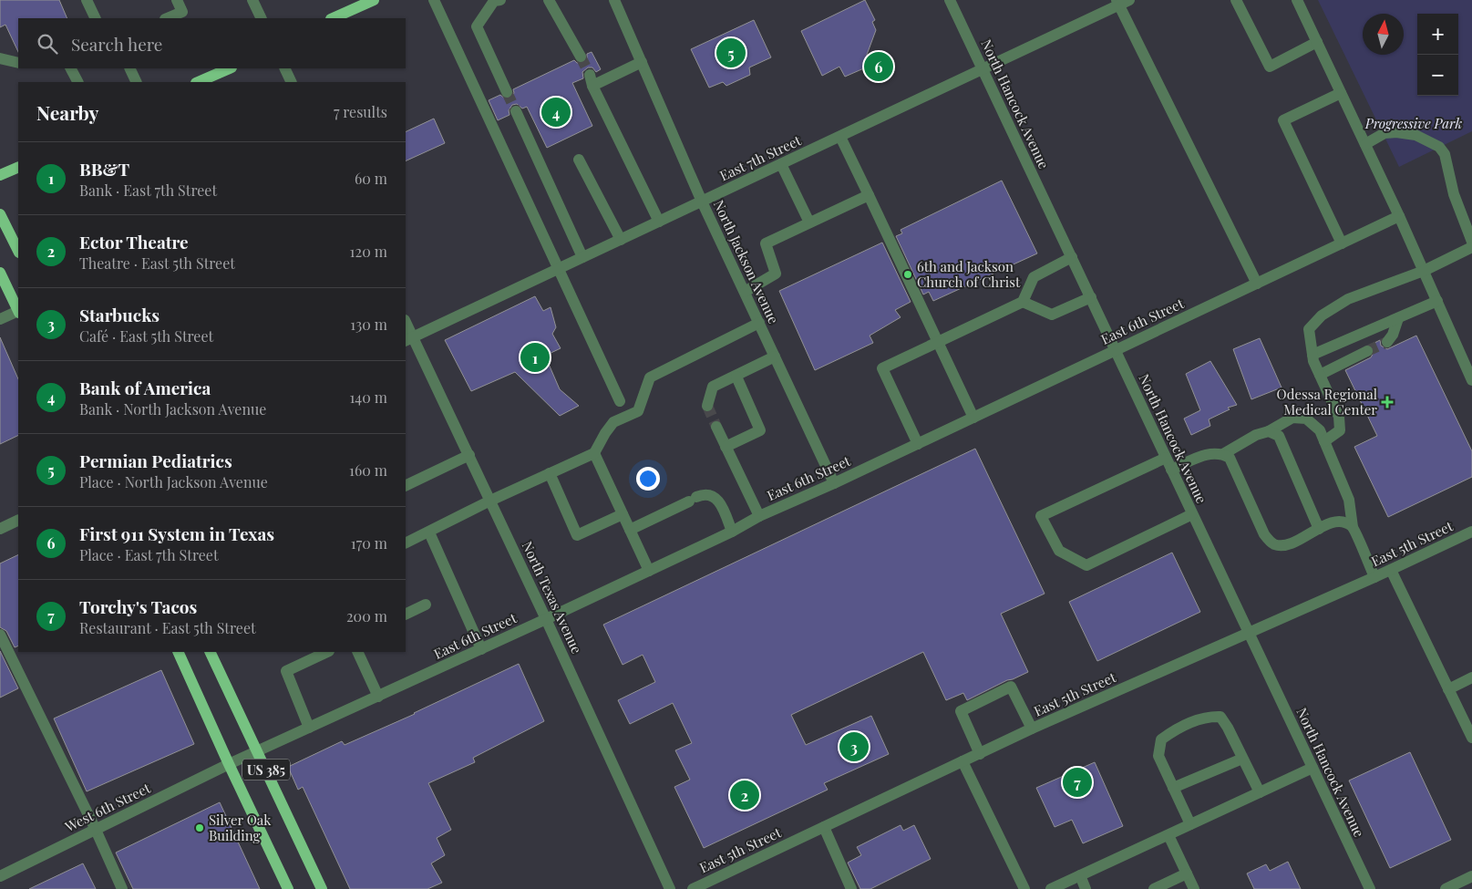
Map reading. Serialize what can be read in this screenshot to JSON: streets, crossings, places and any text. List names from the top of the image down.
{
  "streets": {
    "main road": ["US 385"],
    "street": [
      "North Hancock Avenue",
      "East 7th Street",
      "North Jackson Avenue",
      "East 6th Street",
      "East 5th Street",
      "North Texas Avenue",
      "West 6th Street"
    ]
  },
  "crossings": [
    ["North Hancock Avenue", "East 7th Street"],
    ["North Hancock Avenue", "East 6th Street"],
    ["North Hancock Avenue", "East 5th Street"],
    ["East 7th Street", "North Jackson Avenue"],
    ["East 7th Street", "North Texas Avenue"],
    ["North Jackson Avenue", "East 6th Street"],
    ["East 6th Street", "North Texas Avenue"],
    ["East 6th Street", "US 385"],
    ["East 6th Street", "West 6th Street"],
    ["US 385", "West 6th Street"]
  ],
  "parks": ["Progressive Park"],
  "places": {
    "other": ["6th and Jackson Church of Christ", "Silver Oak Building"],
    "health": ["Odessa Regional Medical Center"]
  },
  "north": "top",
  "page": {
    "map_buttons": ["+", "−"],
    "search": "Search here",
    "pins": [
      "5",
      "6",
      "4",
      "1",
      "3",
      "7",
      "2"
    ],
    "heading": ["Nearby", "7 results"],
    "list": [
      {
        "mark": "1",
        "name": "BB&T",
        "note": "Bank · East 7th Street",
        "value": "60 m"
      },
      {
        "mark": "2",
        "name": "Ector Theatre",
        "note": "Theatre · East 5th Street",
        "value": "120 m"
      },
      {
        "mark": "3",
        "name": "Starbucks",
        "note": "Café · East 5th Street",
        "value": "130 m"
      },
      {
        "mark": "4",
        "name": "Bank of America",
        "note": "Bank · North Jackson Avenue",
        "value": "140 m"
      },
      {
        "mark": "5",
        "name": "Permian Pediatrics",
        "note": "Place · North Jackson Avenue",
        "value": "160 m"
      },
      {
        "mark": "6",
        "name": "First 911 System in Texas",
        "note": "Place · East 7th Street",
        "value": "170 m"
      },
      {
        "mark": "7",
        "name": "Torchy's Tacos",
        "note": "Restaurant · East 5th Street",
        "value": "200 m"
      }
    ]
  }
}
